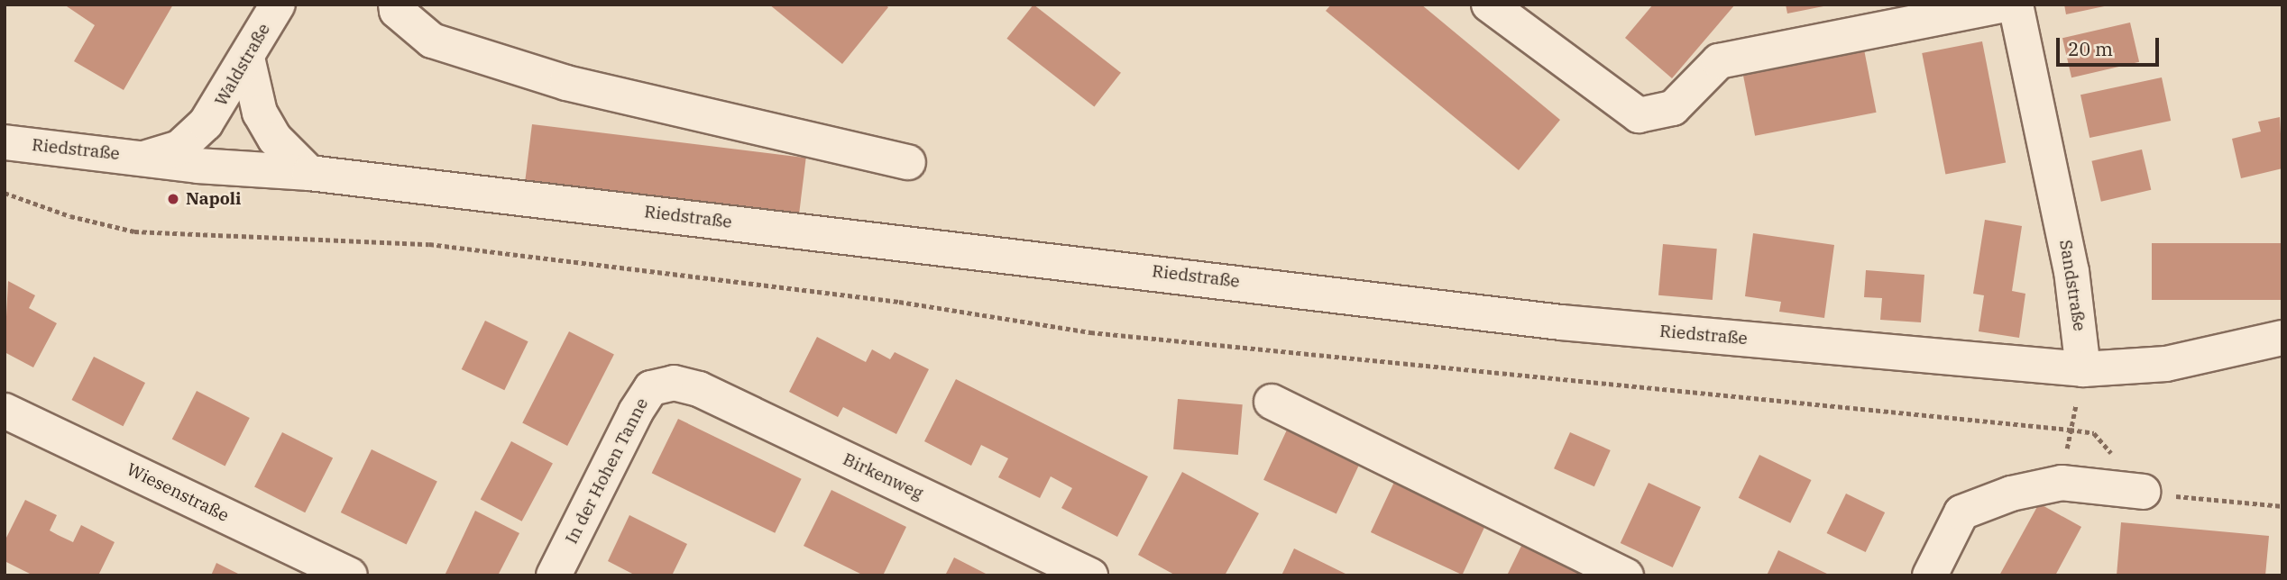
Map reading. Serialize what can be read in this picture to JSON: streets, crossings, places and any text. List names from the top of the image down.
{
  "streets": {
    "street": [
      "Waldstraße",
      "Riedstraße",
      "Sandstraße",
      "In der Hohen Tanne",
      "Birkenweg",
      "Wiesenstraße"
    ]
  },
  "crossings": [
    ["Waldstraße", "Riedstraße"],
    ["Riedstraße", "Sandstraße"],
    ["In der Hohen Tanne", "Birkenweg"]
  ],
  "places": ["Napoli"],
  "scale_bar": "20 m"
}
